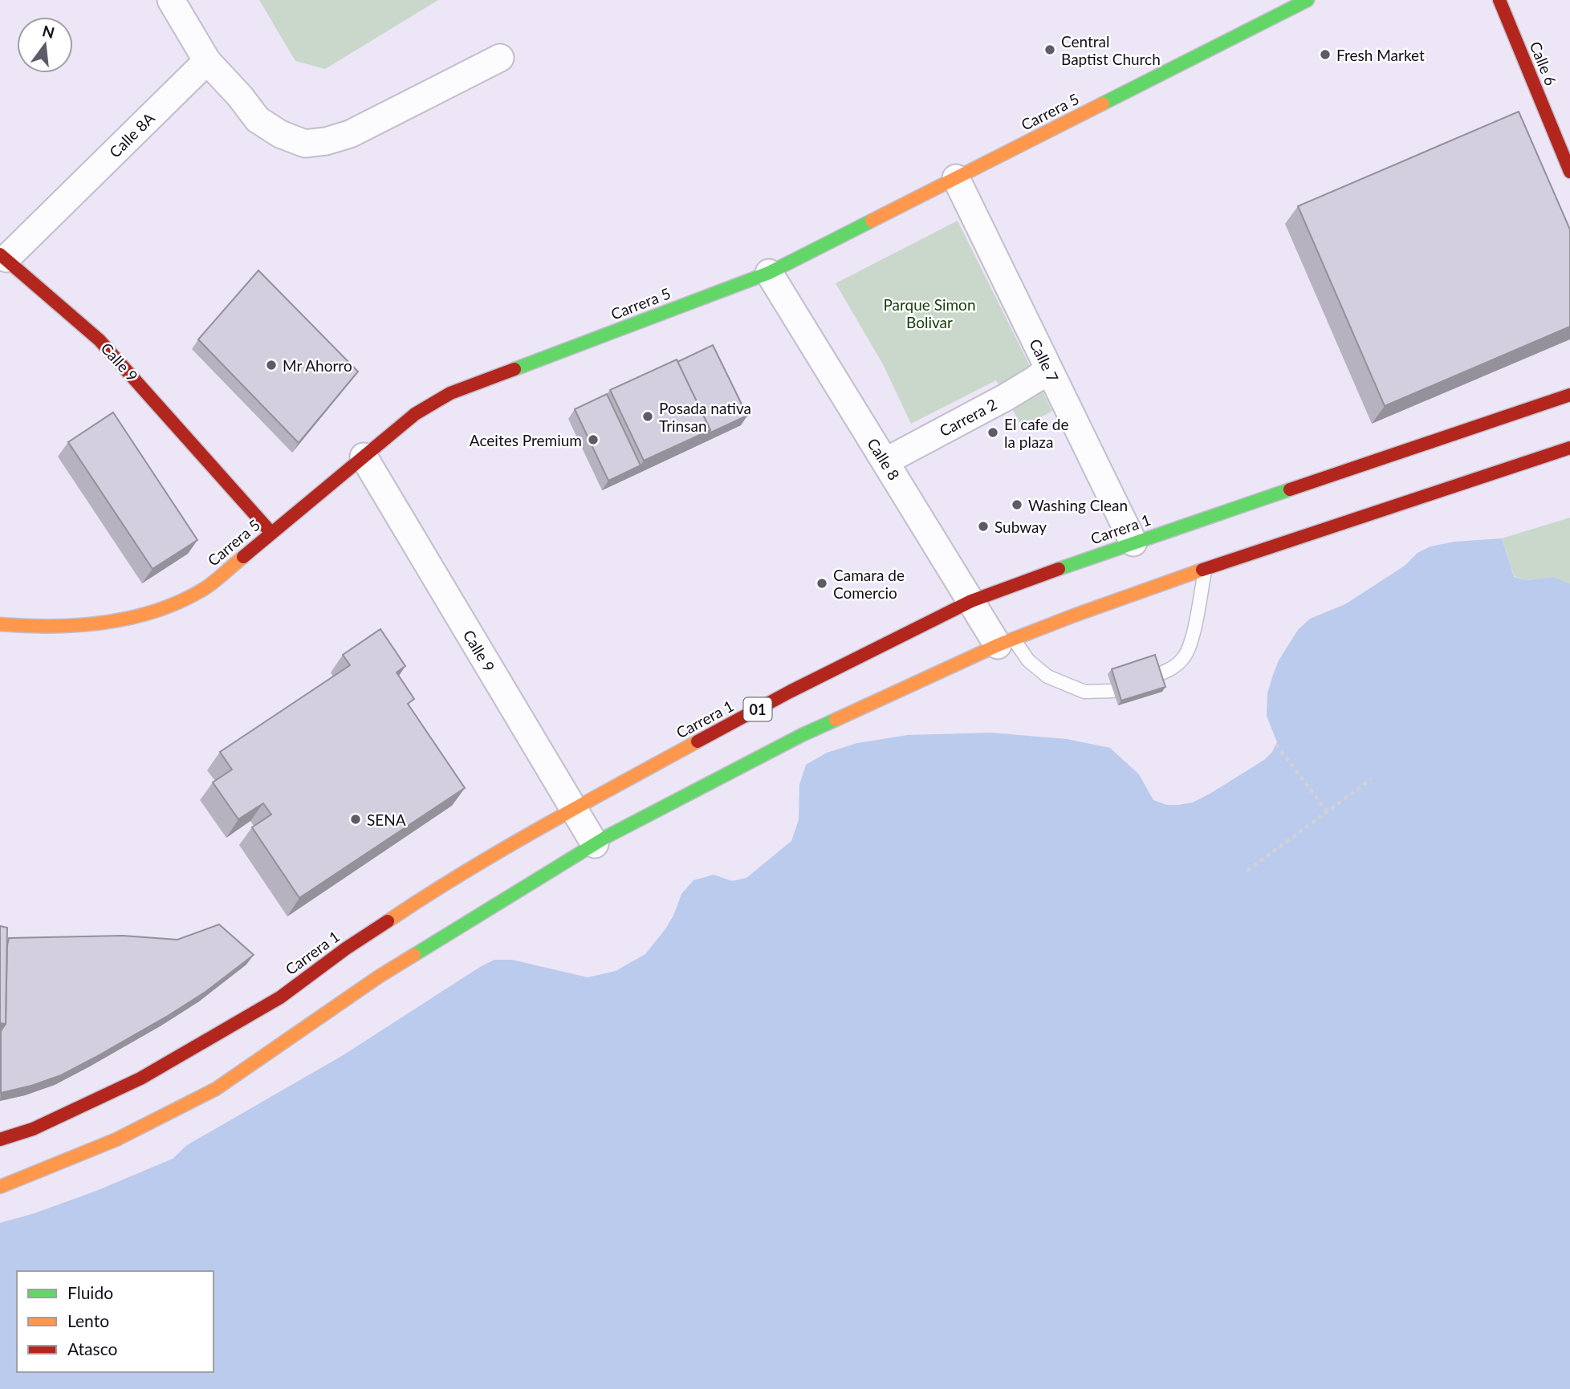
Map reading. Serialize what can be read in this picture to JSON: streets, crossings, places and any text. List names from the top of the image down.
{
  "streets": {
    "main road": [
      "Calle 6",
      "Carrera 5",
      "Calle 9",
      "Carrera 1",
      "01"
    ],
    "street": [
      "Calle 8A",
      "Calle 7",
      "Carrera 2",
      "Calle 8"
    ]
  },
  "crossings": [
    ["Carrera 5", "Calle 7"],
    ["Carrera 5", "Calle 9"],
    ["Carrera 5", "Calle 8"],
    ["Calle 8A", "Calle 9"],
    ["Calle 7", "Carrera 2"],
    ["Calle 7", "Carrera 1"],
    ["Calle 9", "Carrera 1"],
    ["Carrera 2", "Calle 8"],
    ["Calle 8", "Carrera 1"]
  ],
  "parks": ["Parque Simon Bolivar"],
  "places": [
    "Central Baptist Church",
    "Fresh Market",
    "Mr Ahorro",
    "Posada nativa Trinsan",
    "El cafe de la plaza",
    "Aceites Premium",
    "Washing Clean",
    "Subway",
    "Camara de Comercio",
    "SENA"
  ],
  "legend": ["Fluido", "Lento", "Atasco"],
  "north": "top"
}
